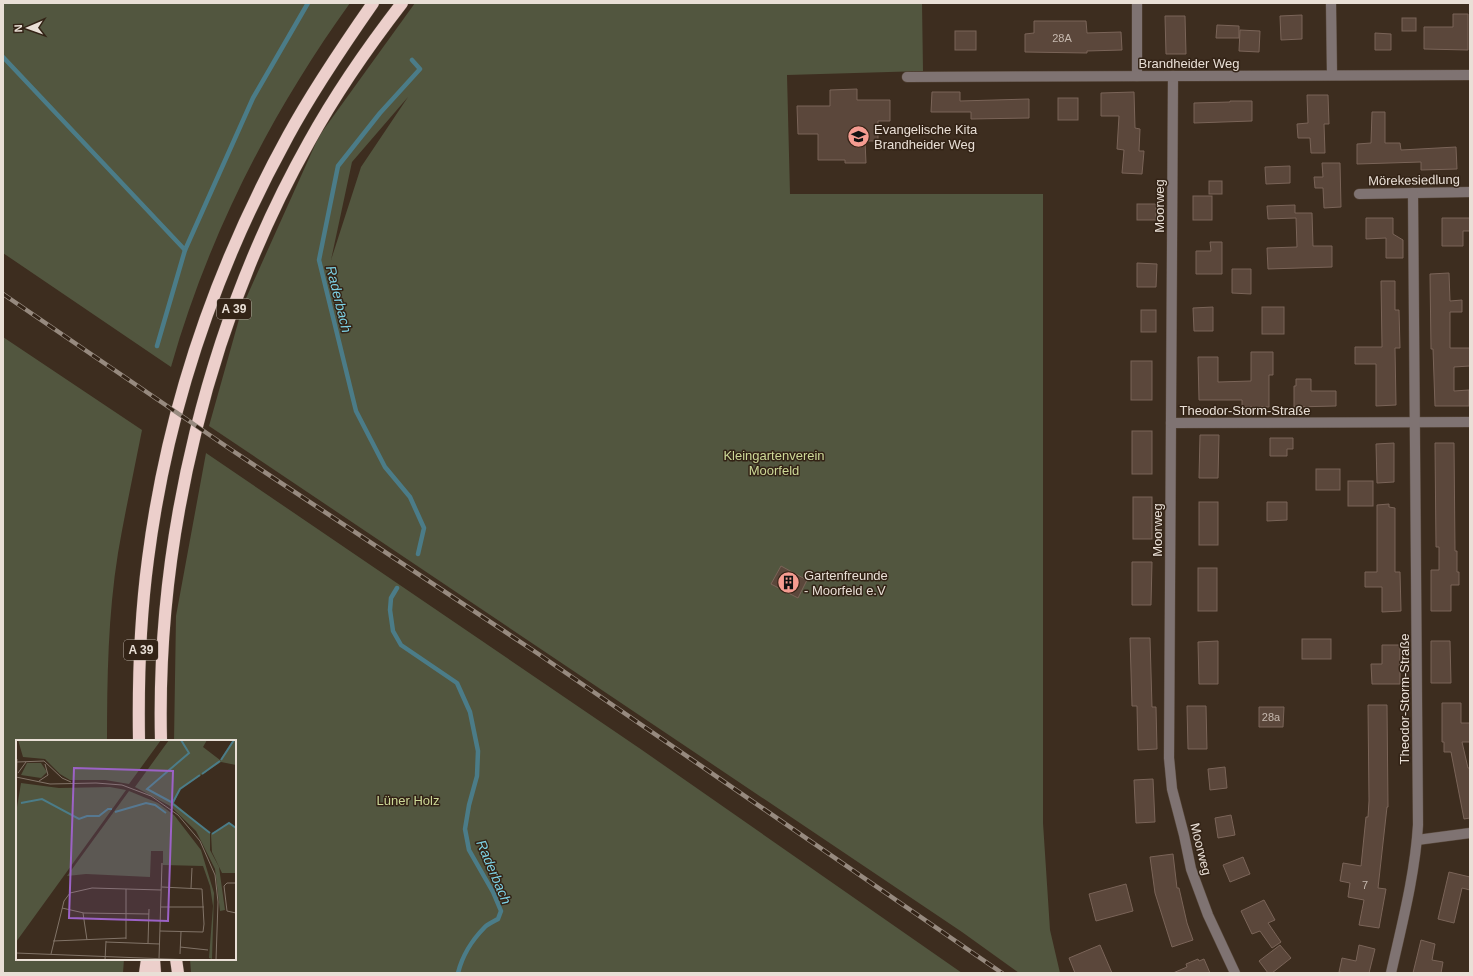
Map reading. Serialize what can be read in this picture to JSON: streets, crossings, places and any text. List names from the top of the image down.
{
  "streets": {
    "highway": ["A 39"],
    "street": [
      "Brandheider Weg",
      "Mörekesiedlung",
      "Moorweg",
      "Theodor-Storm-Straße"
    ]
  },
  "crossings": [
    ["Brandheider Weg", "Moorweg"],
    ["Mörekesiedlung", "Theodor-Storm-Straße"],
    ["Moorweg", "Theodor-Storm-Straße"]
  ],
  "water": ["Raderbach"],
  "parks": ["Kleingartenverein Moorfeld", "Lüner Holz"],
  "places": {
    "school or university": ["Evangelische Kita Brandheider Weg"],
    "building": ["Gartenfreunde - Moorfeld e.V"]
  },
  "house_numbers": ["28A", "28a", "7"],
  "north": "left"
}
